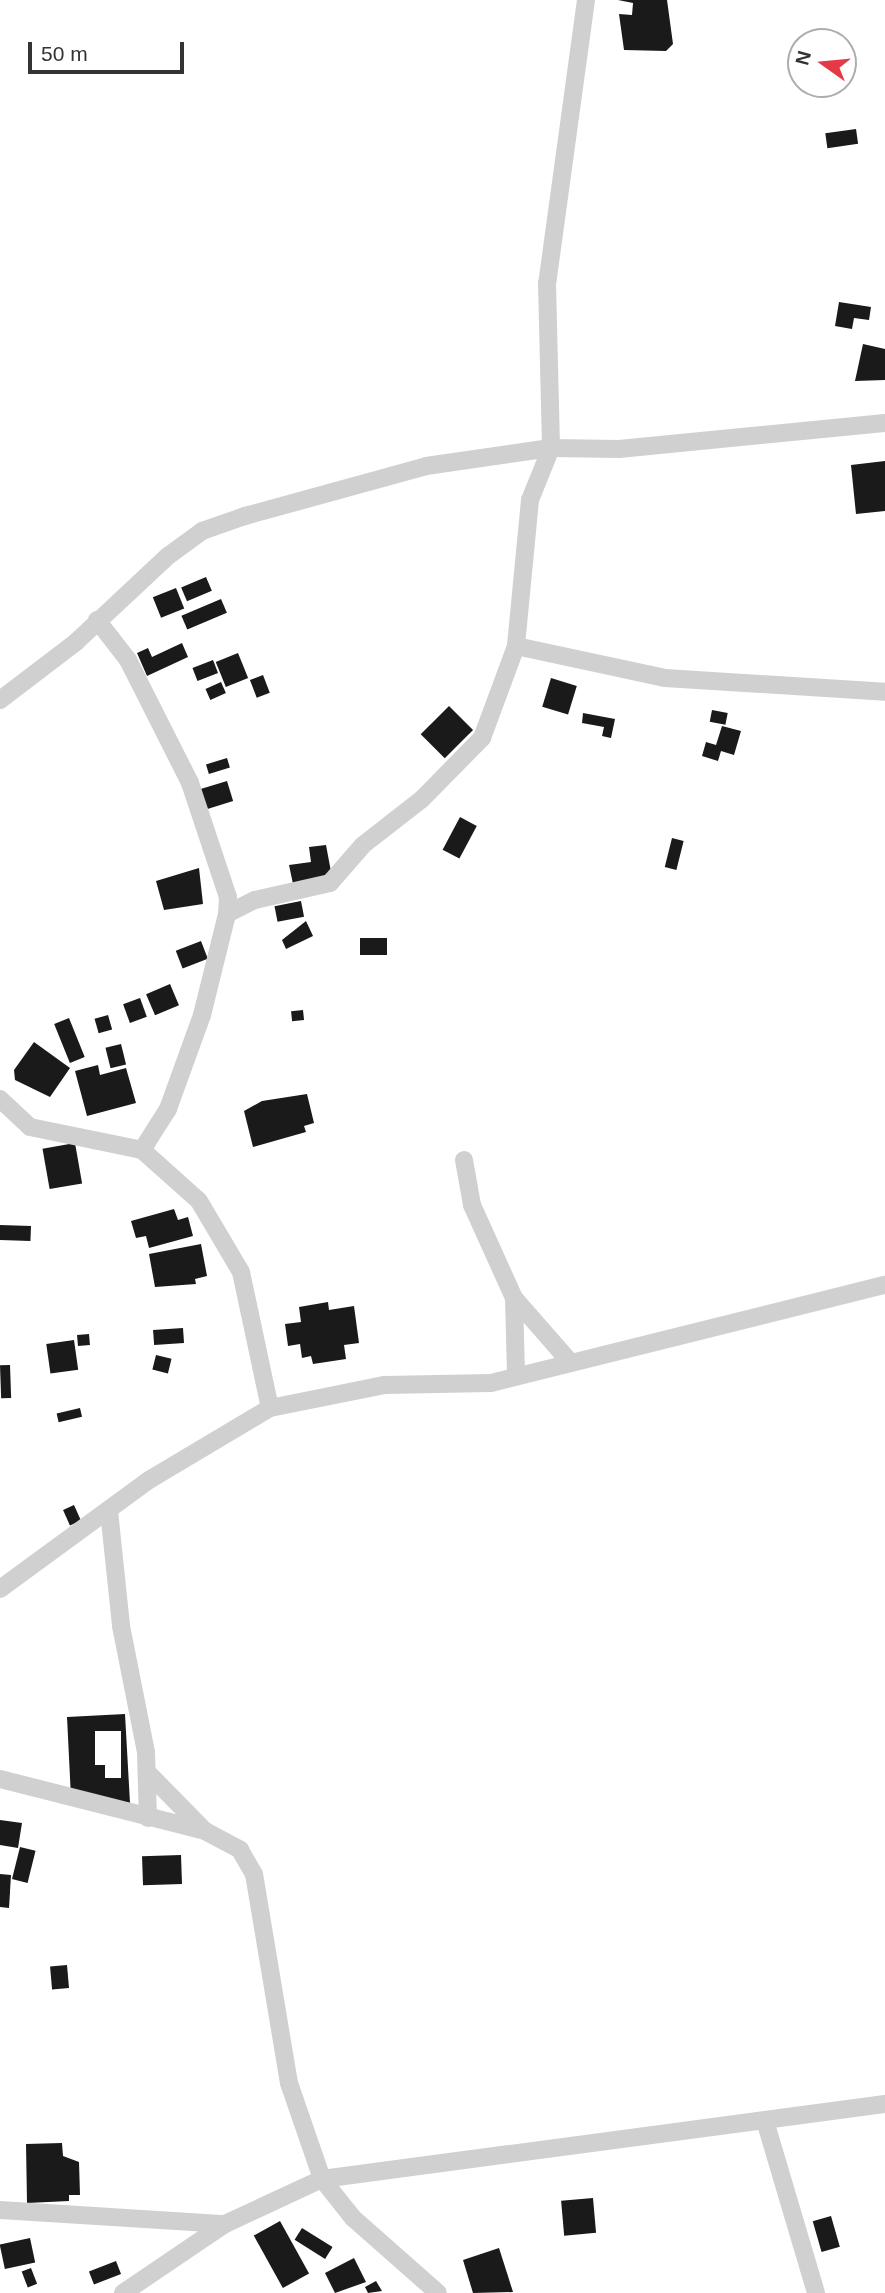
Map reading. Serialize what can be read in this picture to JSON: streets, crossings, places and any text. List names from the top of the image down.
{
  "scale_bar": "50 m",
  "north": "left"
}
